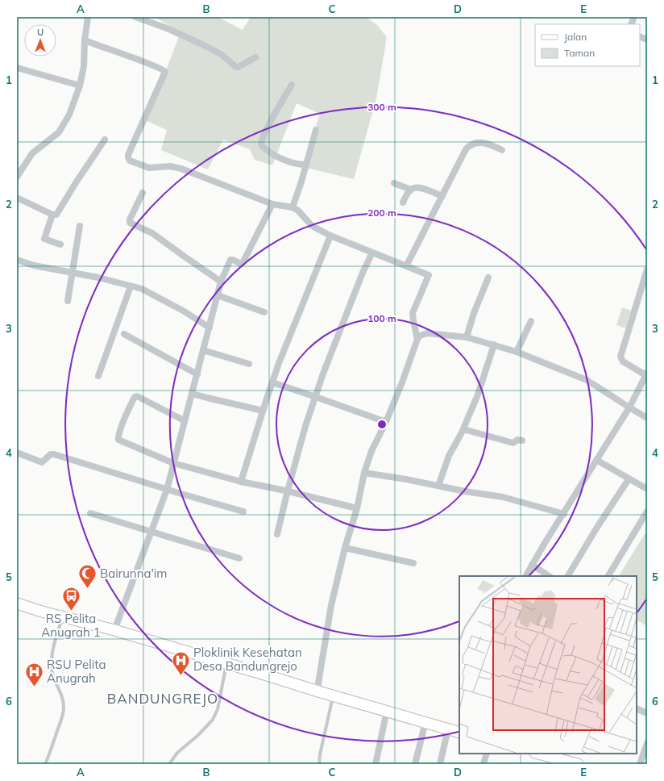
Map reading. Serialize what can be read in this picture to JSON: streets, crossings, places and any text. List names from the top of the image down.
{
  "districts": ["BANDUNGREJO"],
  "places": {
    "mosque": ["Bairunna'im"],
    "bus stop": ["RS Pelita Anugrah 1"],
    "hospital": ["Ploklinik Kesehatan Desa Bandungrejo", "RSU Pelita Anugrah"]
  },
  "legend": ["Jalan", "Taman"],
  "north": "top",
  "grid": {
    "columns": [
      "A",
      "B",
      "C",
      "D",
      "E"
    ],
    "rows": [
      "1",
      "2",
      "3",
      "4",
      "5",
      "6"
    ]
  },
  "rings": ["300 m", "200 m", "100 m"]
}
